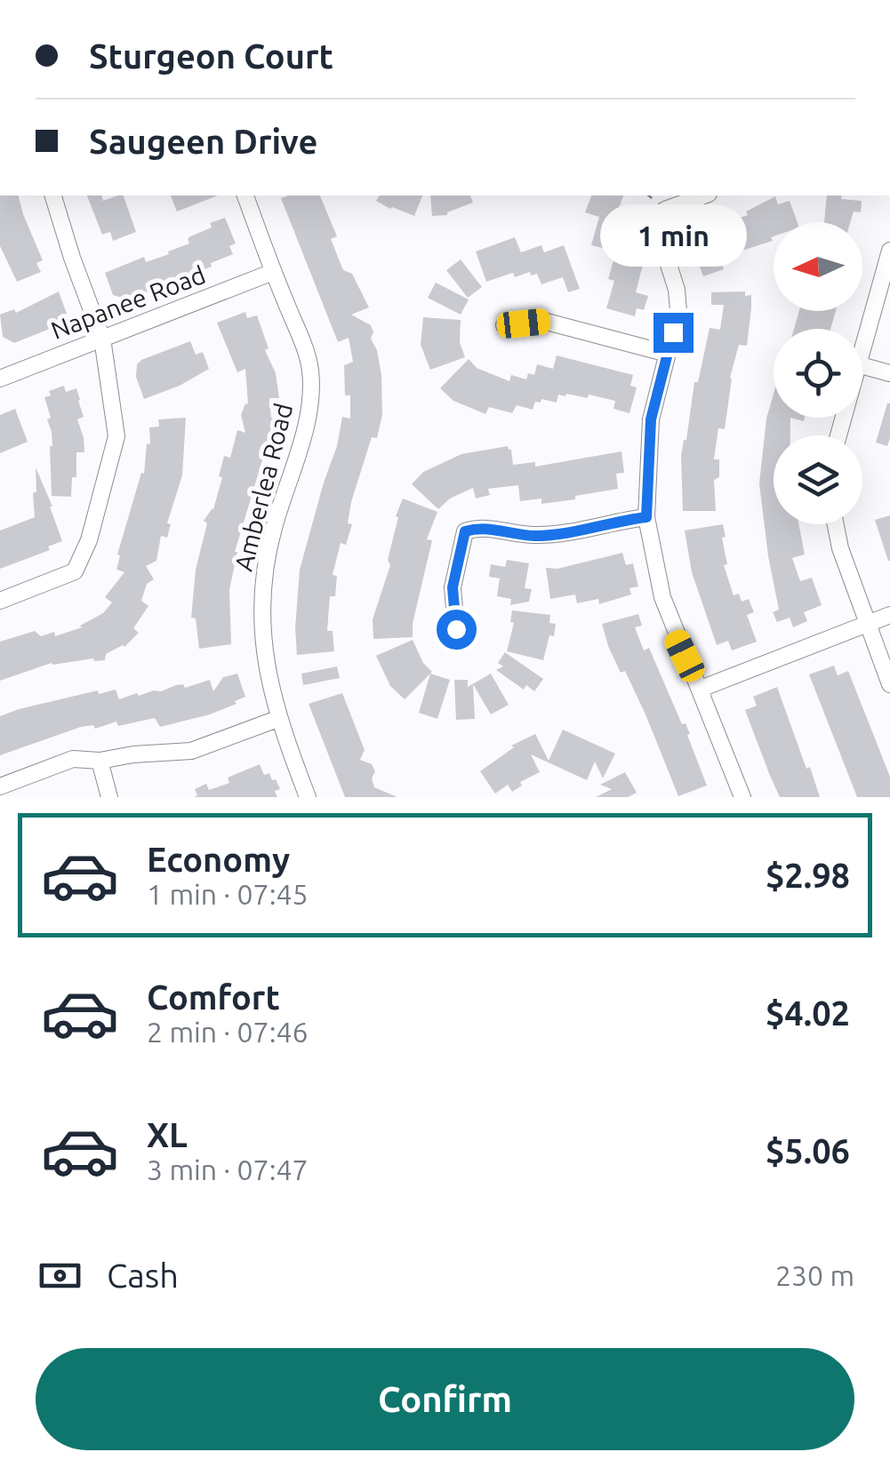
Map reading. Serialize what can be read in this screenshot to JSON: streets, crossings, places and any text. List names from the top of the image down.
{
  "streets": {
    "street": ["Napanee Road", "Amberlea Road"]
  },
  "crossings": [
    ["Napanee Road", "Amberlea Road"]
  ],
  "north": "left",
  "page": {
    "banner": ["Sturgeon Court", "Saugeen Drive"],
    "bubble": "1 min",
    "list": [
      {
        "name": "Economy",
        "note": "1 min · 07:45",
        "value": "$2.98"
      },
      {
        "name": "Comfort",
        "note": "2 min · 07:46",
        "value": "$4.02"
      },
      {
        "name": "XL",
        "note": "3 min · 07:47",
        "value": "$5.06"
      }
    ],
    "pay": ["Cash", "230 m"],
    "buttons": "Confirm"
  }
}
